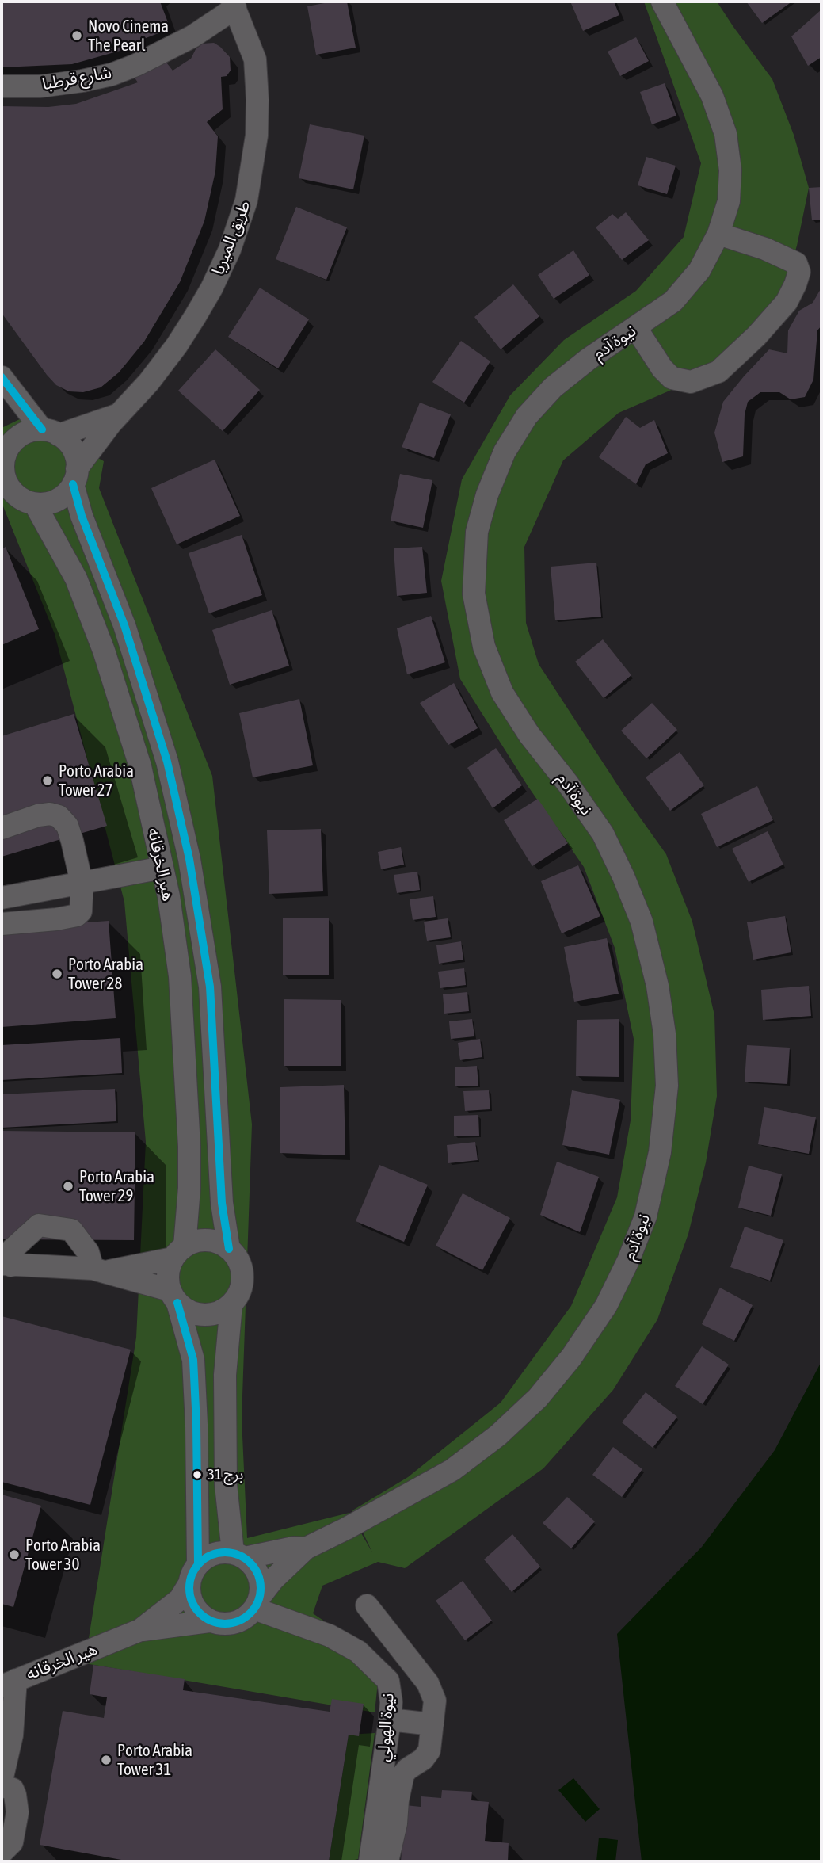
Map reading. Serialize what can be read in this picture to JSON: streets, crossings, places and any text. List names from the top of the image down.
{
  "streets": {
    "street": [
      "شارع قرطبا",
      "طريق الميريا",
      "نيوة آدم",
      "هير الخرقانه",
      "نيوة الهولي"
    ]
  },
  "crossings": [
    ["شارع قرطبا", "طريق الميريا"],
    ["طريق الميريا", "هير الخرقانه"],
    ["نيوة آدم", "هير الخرقانه"],
    ["نيوة آدم", "نيوة الهولي"],
    ["هير الخرقانه", "نيوة الهولي"]
  ],
  "places": [
    "Novo Cinema The Pearl",
    "Porto Arabia Tower 27",
    "Porto Arabia Tower 28",
    "Porto Arabia Tower 29",
    "برج 31",
    "Porto Arabia Tower 30",
    "Porto Arabia Tower 31"
  ]
}
